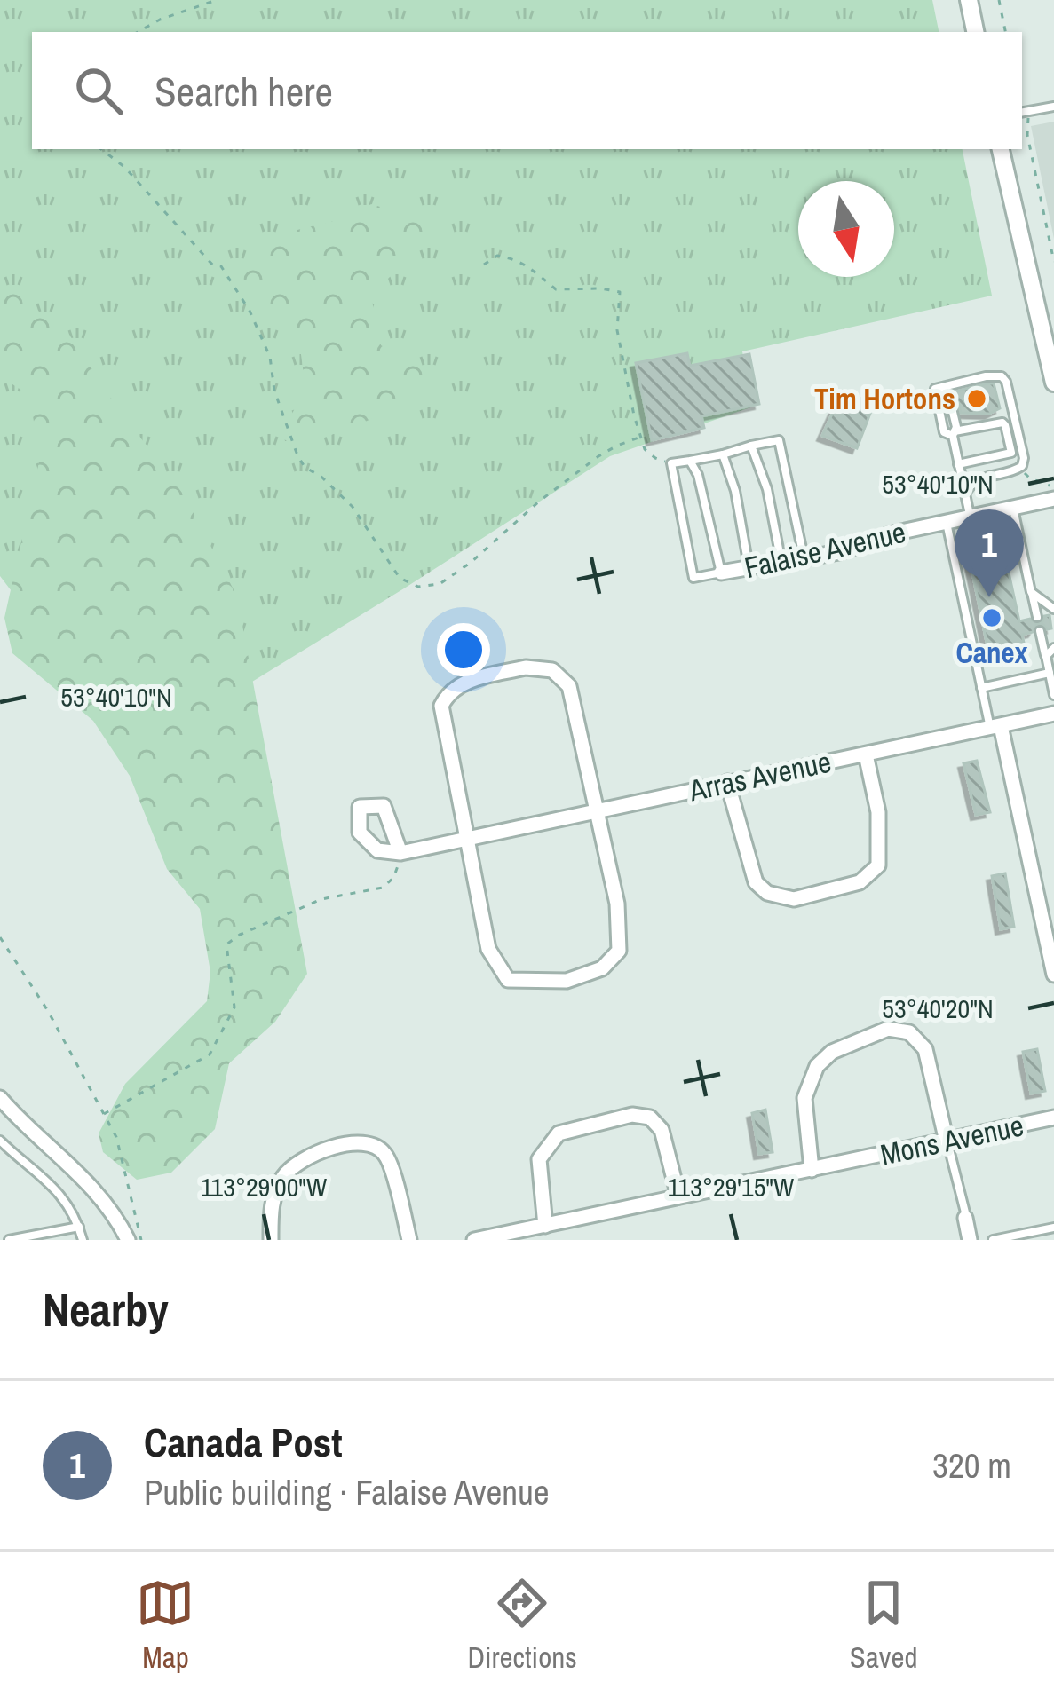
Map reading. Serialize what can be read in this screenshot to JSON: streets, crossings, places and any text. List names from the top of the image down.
{
  "streets": {
    "street": ["Falaise Avenue", "Arras Avenue", "Mons Avenue"]
  },
  "places": ["Tim Hortons", "Canex"],
  "north": "bottom",
  "page": {
    "search": "Search here",
    "pins": "1",
    "heading": "Nearby",
    "list": [
      {
        "mark": "1",
        "name": "Canada Post",
        "note": "Public building · Falaise Avenue",
        "value": "320 m"
      }
    ],
    "nav": ["Map", "Directions", "Saved"]
  },
  "coordinates": [
    "53°40'10\"N",
    "53°40'20\"N",
    "113°29'00\"W",
    "113°29'15\"W"
  ]
}
